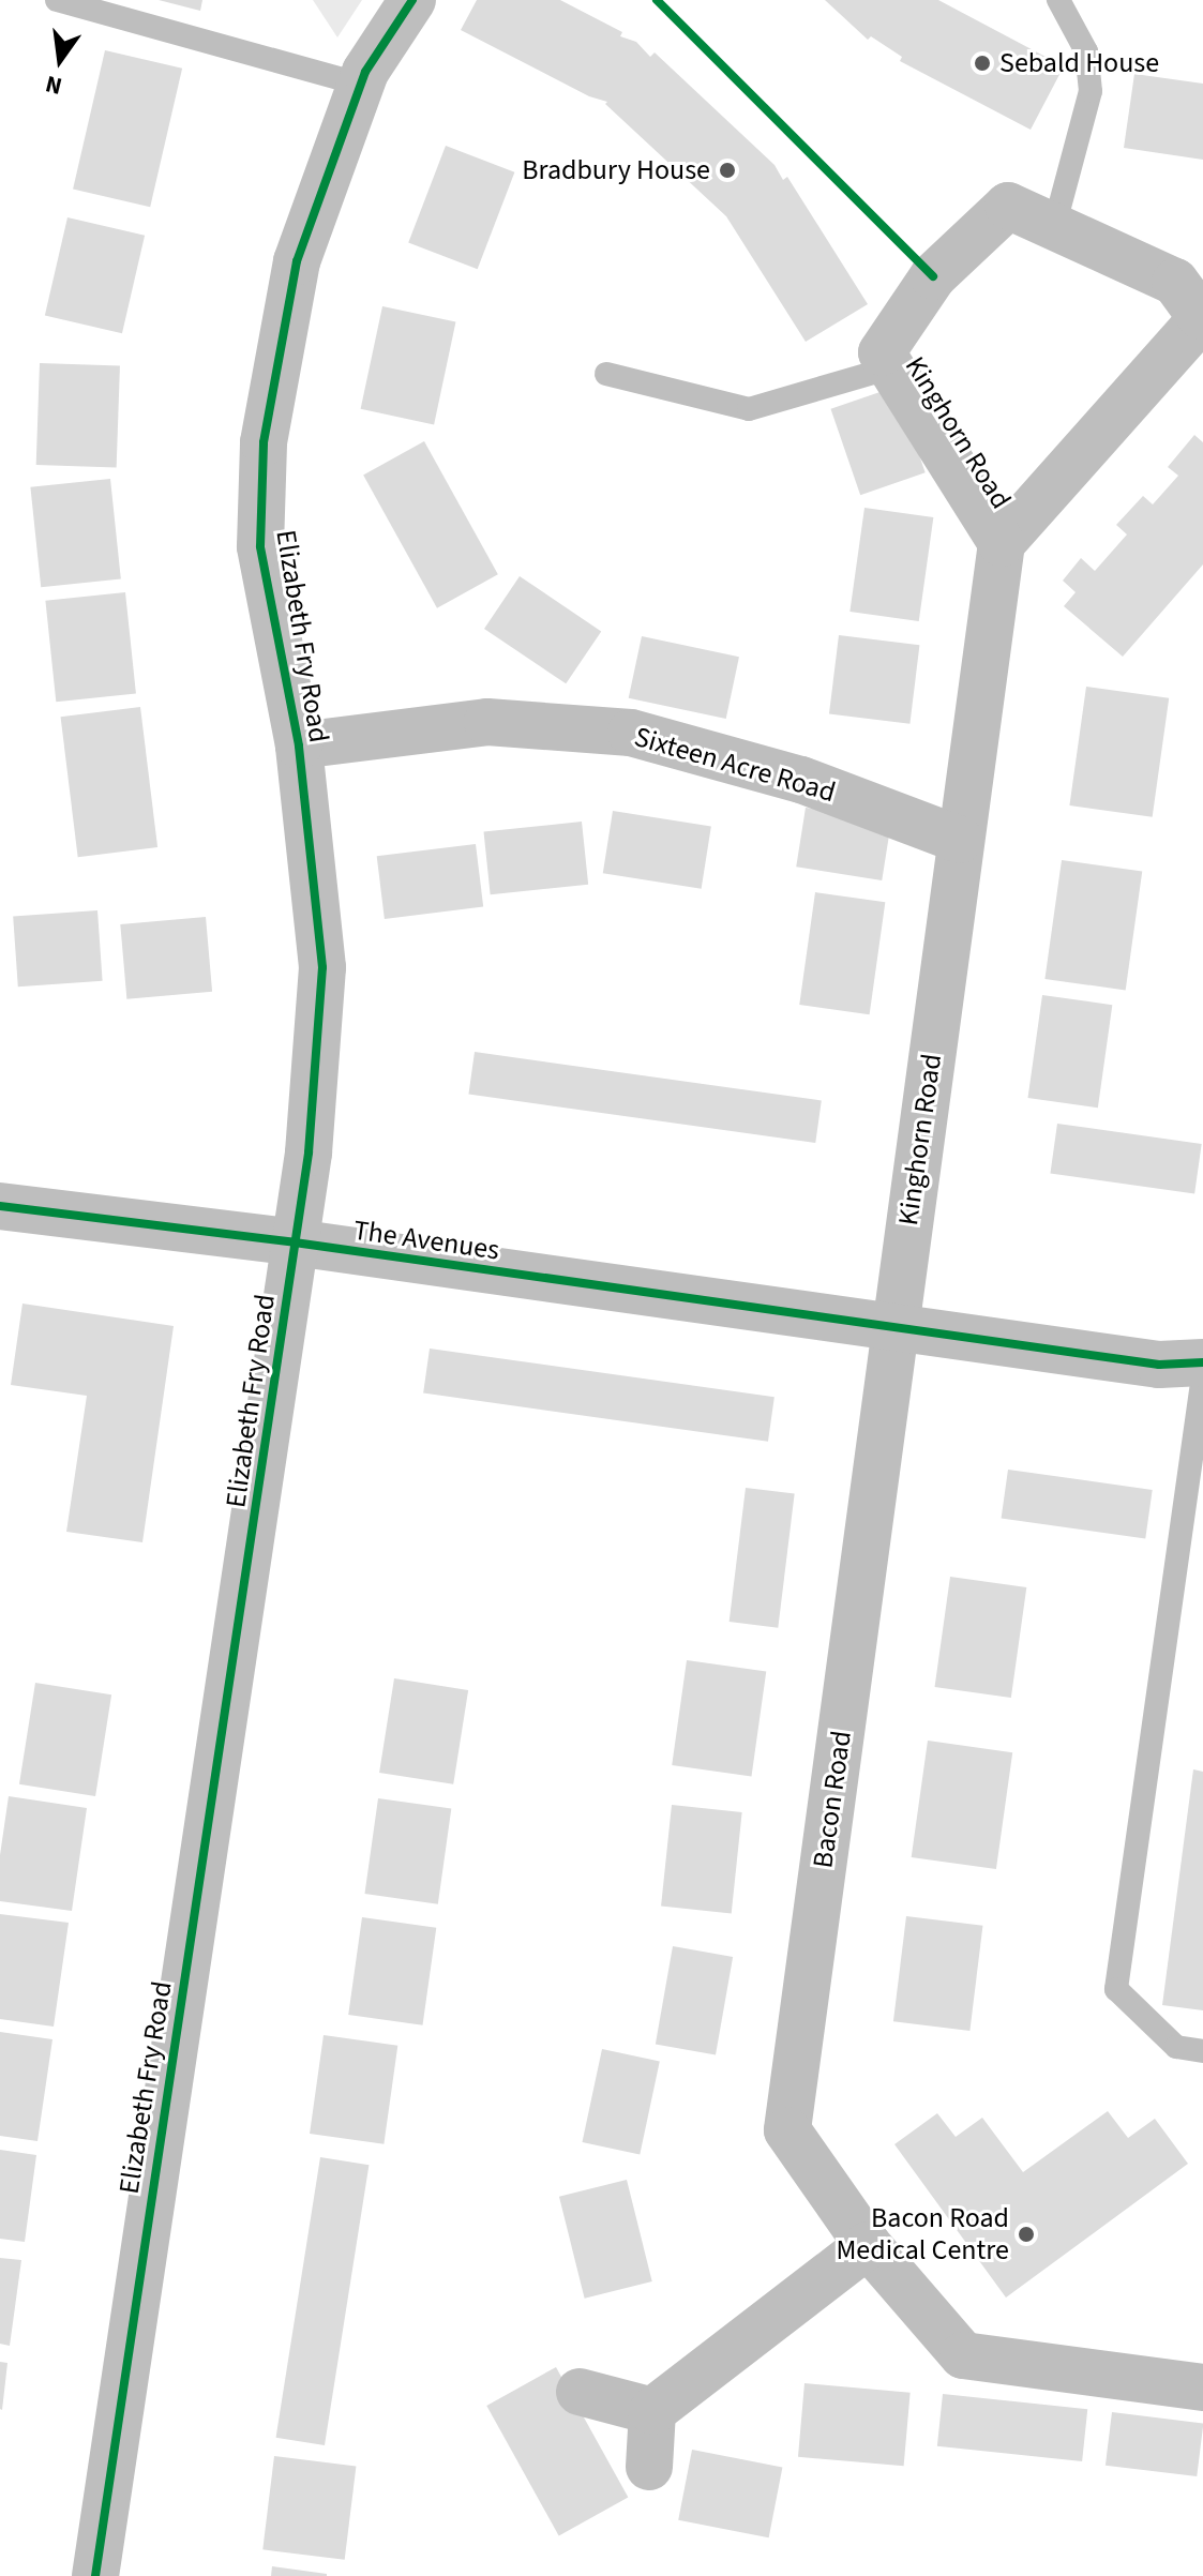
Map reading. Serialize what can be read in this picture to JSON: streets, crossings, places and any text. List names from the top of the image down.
{
  "streets": {
    "street": [
      "Kinghorn Road",
      "Elizabeth Fry Road",
      "Sixteen Acre Road",
      "The Avenues",
      "Bacon Road"
    ]
  },
  "crossings": [
    ["Kinghorn Road", "Sixteen Acre Road"],
    ["Kinghorn Road", "The Avenues"],
    ["Kinghorn Road", "Bacon Road"],
    ["Elizabeth Fry Road", "Sixteen Acre Road"],
    ["Elizabeth Fry Road", "The Avenues"],
    ["The Avenues", "Bacon Road"]
  ],
  "places": ["Sebald House", "Bradbury House", "Bacon Road Medical Centre"],
  "north": "bottom"
}
